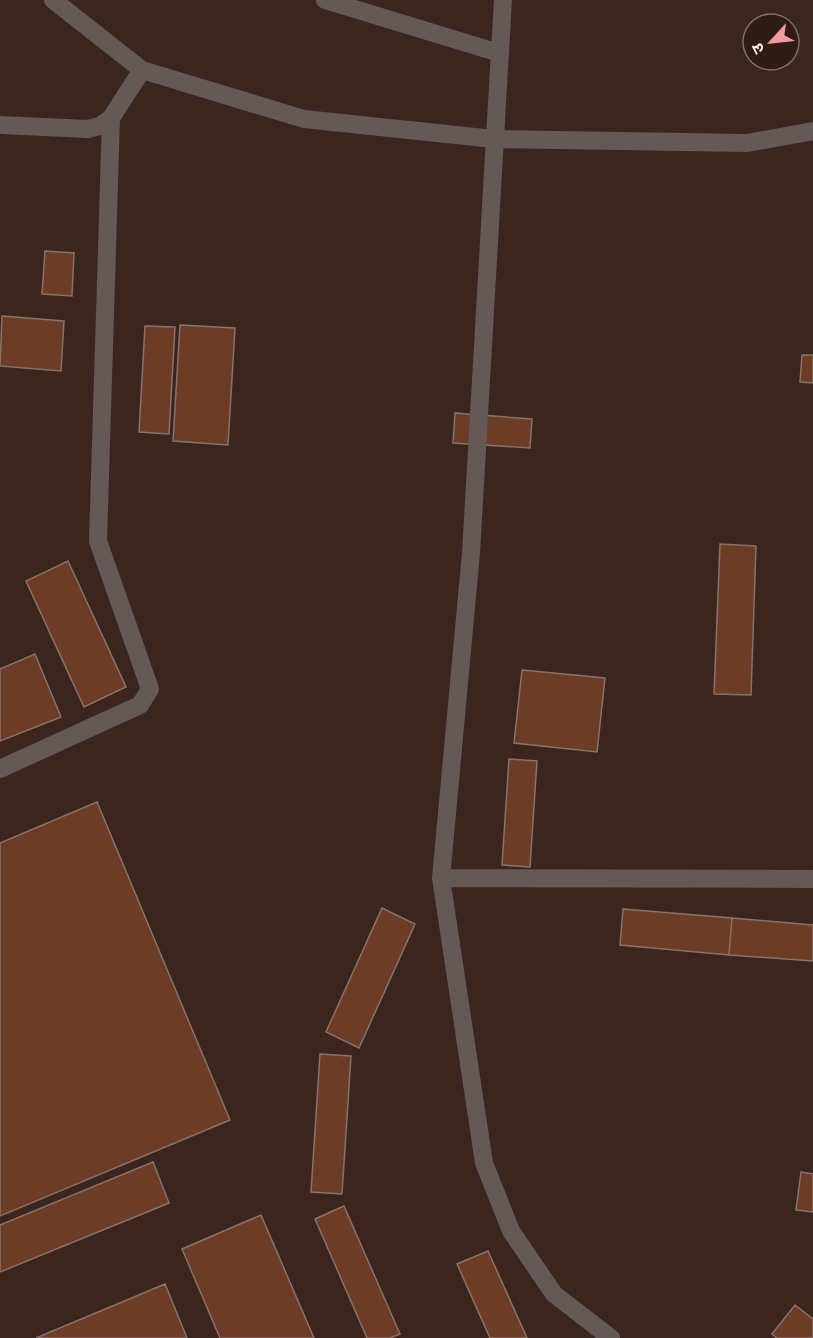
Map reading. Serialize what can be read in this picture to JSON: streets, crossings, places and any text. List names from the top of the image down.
{
  "north": "bottom left"
}
